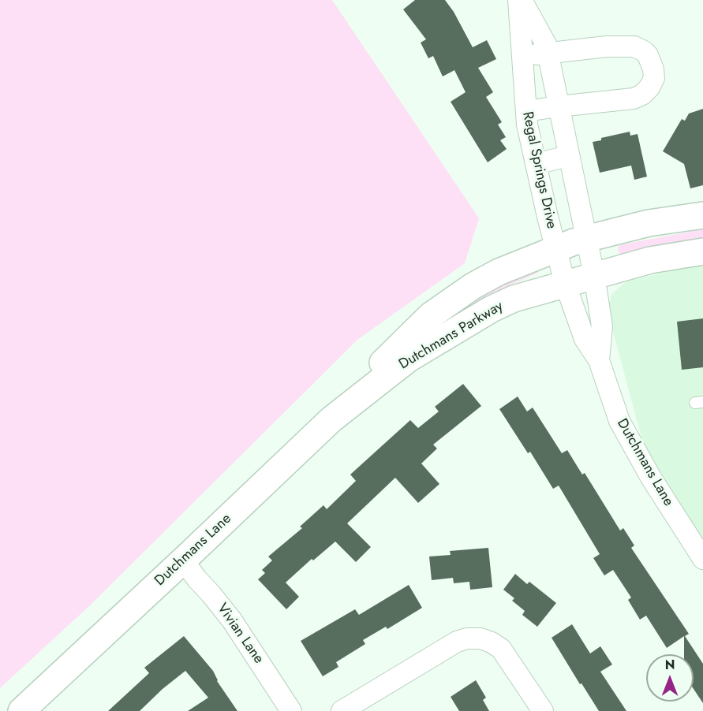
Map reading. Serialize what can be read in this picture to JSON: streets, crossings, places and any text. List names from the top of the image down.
{
  "streets": {
    "main road": ["Dutchmans Parkway", "Dutchmans Lane"],
    "street": ["Regal Springs Drive", "Vivian Lane"]
  },
  "crossings": [
    ["Regal Springs Drive", "Dutchmans Parkway"],
    ["Regal Springs Drive", "Dutchmans Lane"],
    ["Dutchmans Parkway", "Dutchmans Lane"],
    ["Dutchmans Lane", "Vivian Lane"]
  ],
  "north": "top"
}
